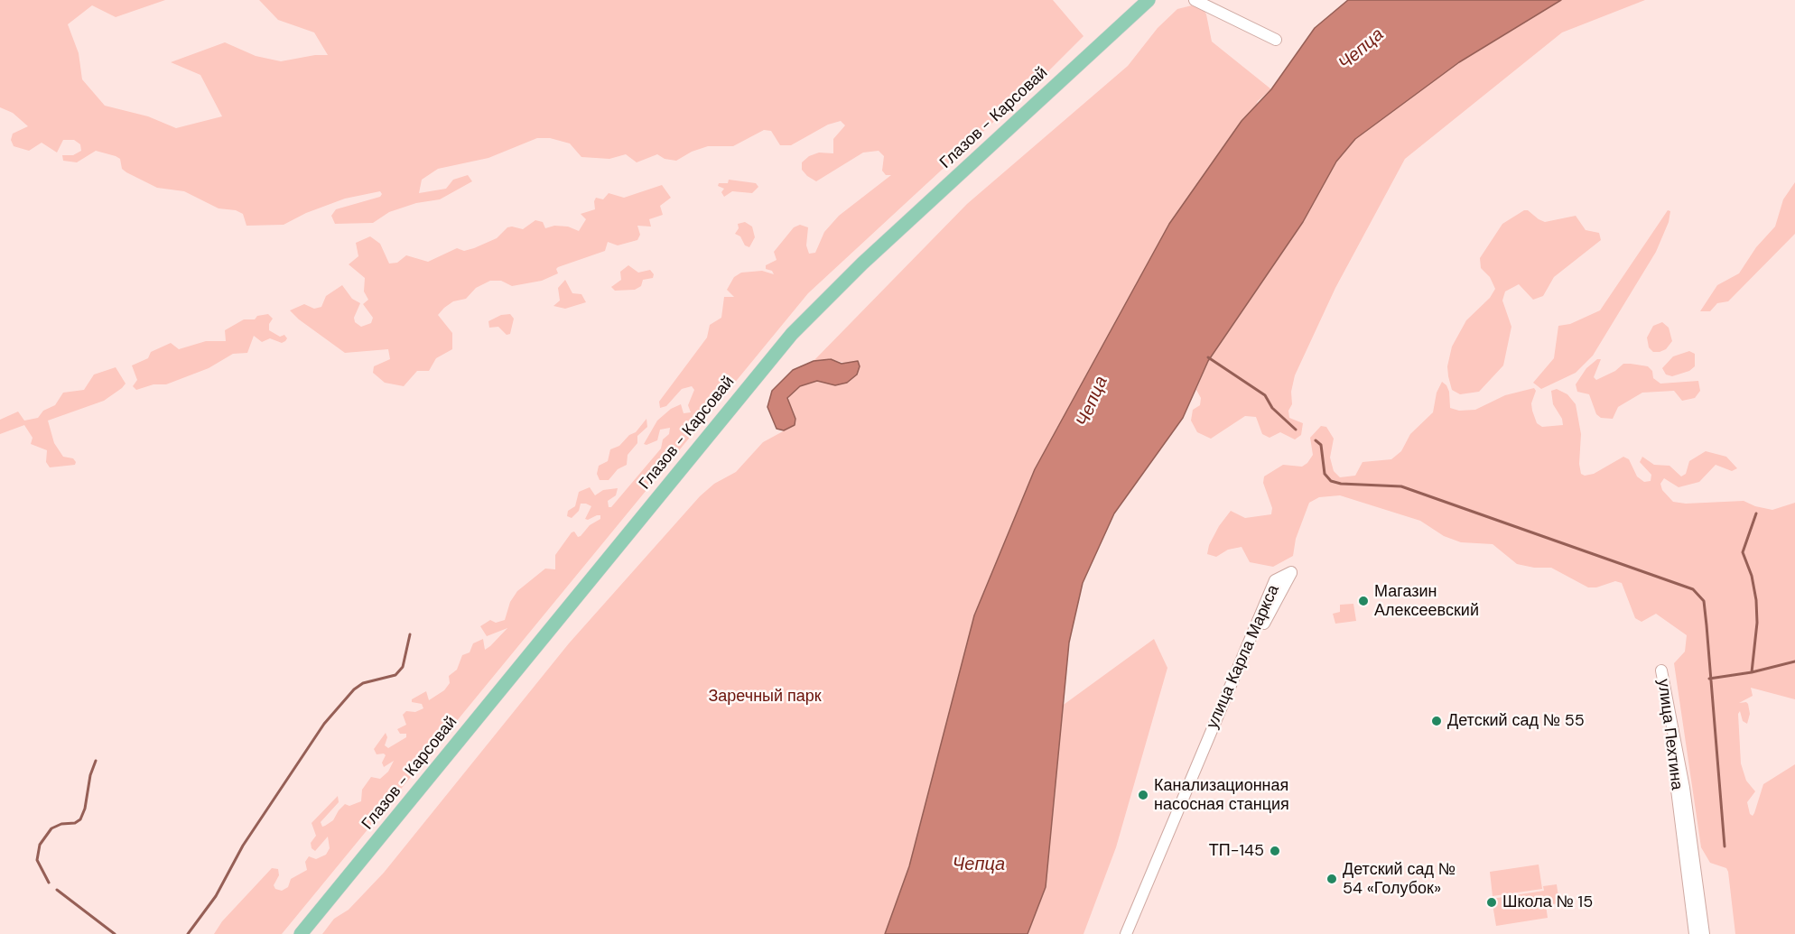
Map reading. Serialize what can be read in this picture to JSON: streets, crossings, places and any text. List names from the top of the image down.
{
  "streets": {
    "main road": ["Глазов - Карсовай"],
    "street": ["улица Карла Маркса", "улица Пехтина"]
  },
  "water": ["Чепца"],
  "parks": ["Заречный парк"],
  "places": [
    "Магазин Алексеевский",
    "Детский сад № 55",
    "Канализационная насосная станция",
    "ТП-145",
    "Детский сад № 54 «Голубок»",
    "Школа № 15"
  ]
}
